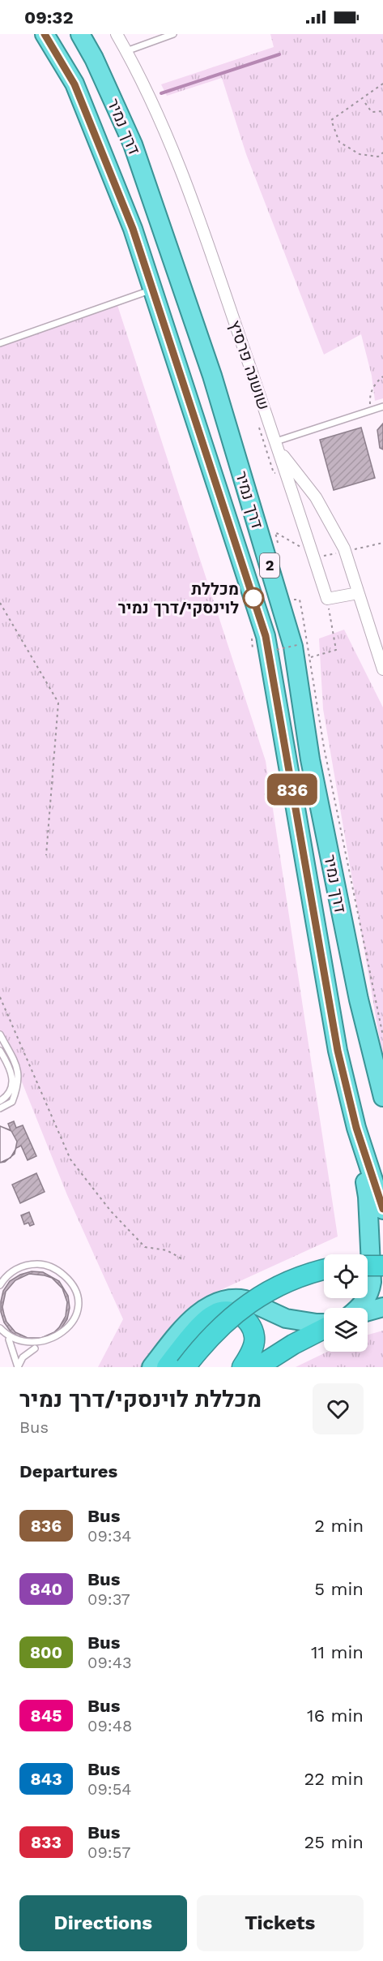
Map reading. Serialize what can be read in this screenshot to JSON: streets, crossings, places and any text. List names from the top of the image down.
{
  "streets": {
    "highway": ["דרך נמיר", "2"],
    "street": ["שושנה פרסיץ"]
  },
  "places": ["מכללת לוינסקי/דרך נמיר"],
  "lines": ["bus line 836"],
  "page": {
    "status": "09:32",
    "on_map": "836",
    "heading": [
      ["מכללת לוינסקי/דרך נמיר", "Bus"],
      "Departures"
    ],
    "list": [
      {
        "mark": "836",
        "name": "Bus",
        "note": "09:34",
        "value": "2 min"
      },
      {
        "mark": "840",
        "name": "Bus",
        "note": "09:37",
        "value": "5 min"
      },
      {
        "mark": "800",
        "name": "Bus",
        "note": "09:43",
        "value": "11 min"
      },
      {
        "mark": "845",
        "name": "Bus",
        "note": "09:48",
        "value": "16 min"
      },
      {
        "mark": "843",
        "name": "Bus",
        "note": "09:54",
        "value": "22 min"
      },
      {
        "mark": "833",
        "name": "Bus",
        "note": "09:57",
        "value": "25 min"
      }
    ],
    "buttons": ["Directions", "Tickets"]
  }
}
